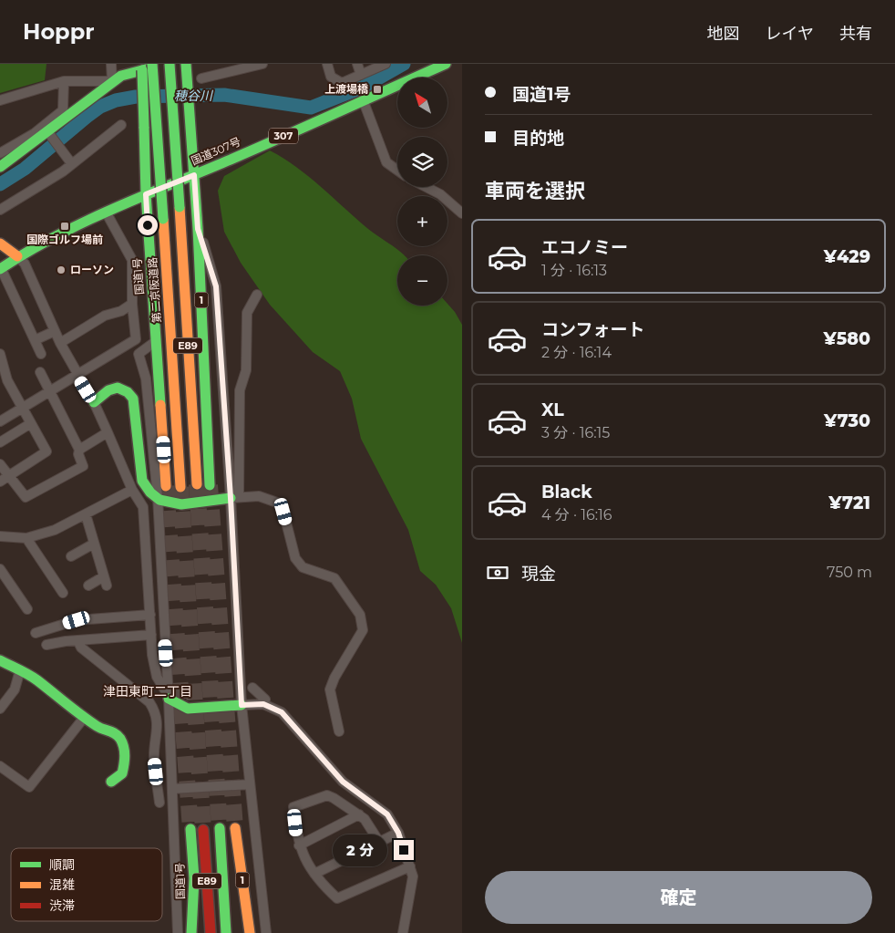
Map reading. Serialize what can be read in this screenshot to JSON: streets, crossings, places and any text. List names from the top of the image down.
{
  "streets": {
    "main road": [
      "307",
      "国道307号",
      "国道1号",
      "第二京阪道路",
      "1",
      "E89"
    ]
  },
  "crossings": [
    ["国道307号", "国道1号"],
    ["国道307号", "1"]
  ],
  "districts": ["津田東町二丁目"],
  "water": ["穂谷川"],
  "places": {
    "transit": ["上渡場橋", "国際ゴルフ場前"],
    "other": ["ローソン"]
  },
  "legend": ["順調", "混雑", "渋滞"],
  "north": "top left",
  "page": {
    "header": "Hoppr",
    "nav": ["地図", "レイヤ", "共有"],
    "banner": ["国道1号", "目的地"],
    "map_buttons": ["+", "−"],
    "heading": "車両を選択",
    "list": [
      {
        "name": "エコノミー",
        "note": "1 分 · 16:13",
        "value": "¥429"
      },
      {
        "name": "コンフォート",
        "note": "2 分 · 16:14",
        "value": "¥580"
      },
      {
        "name": "XL",
        "note": "3 分 · 16:15",
        "value": "¥730"
      },
      {
        "name": "Black",
        "note": "4 分 · 16:16",
        "value": "¥721"
      }
    ],
    "pay": ["現金", "750 m"],
    "bubble": "2 分",
    "buttons": "確定"
  }
}
